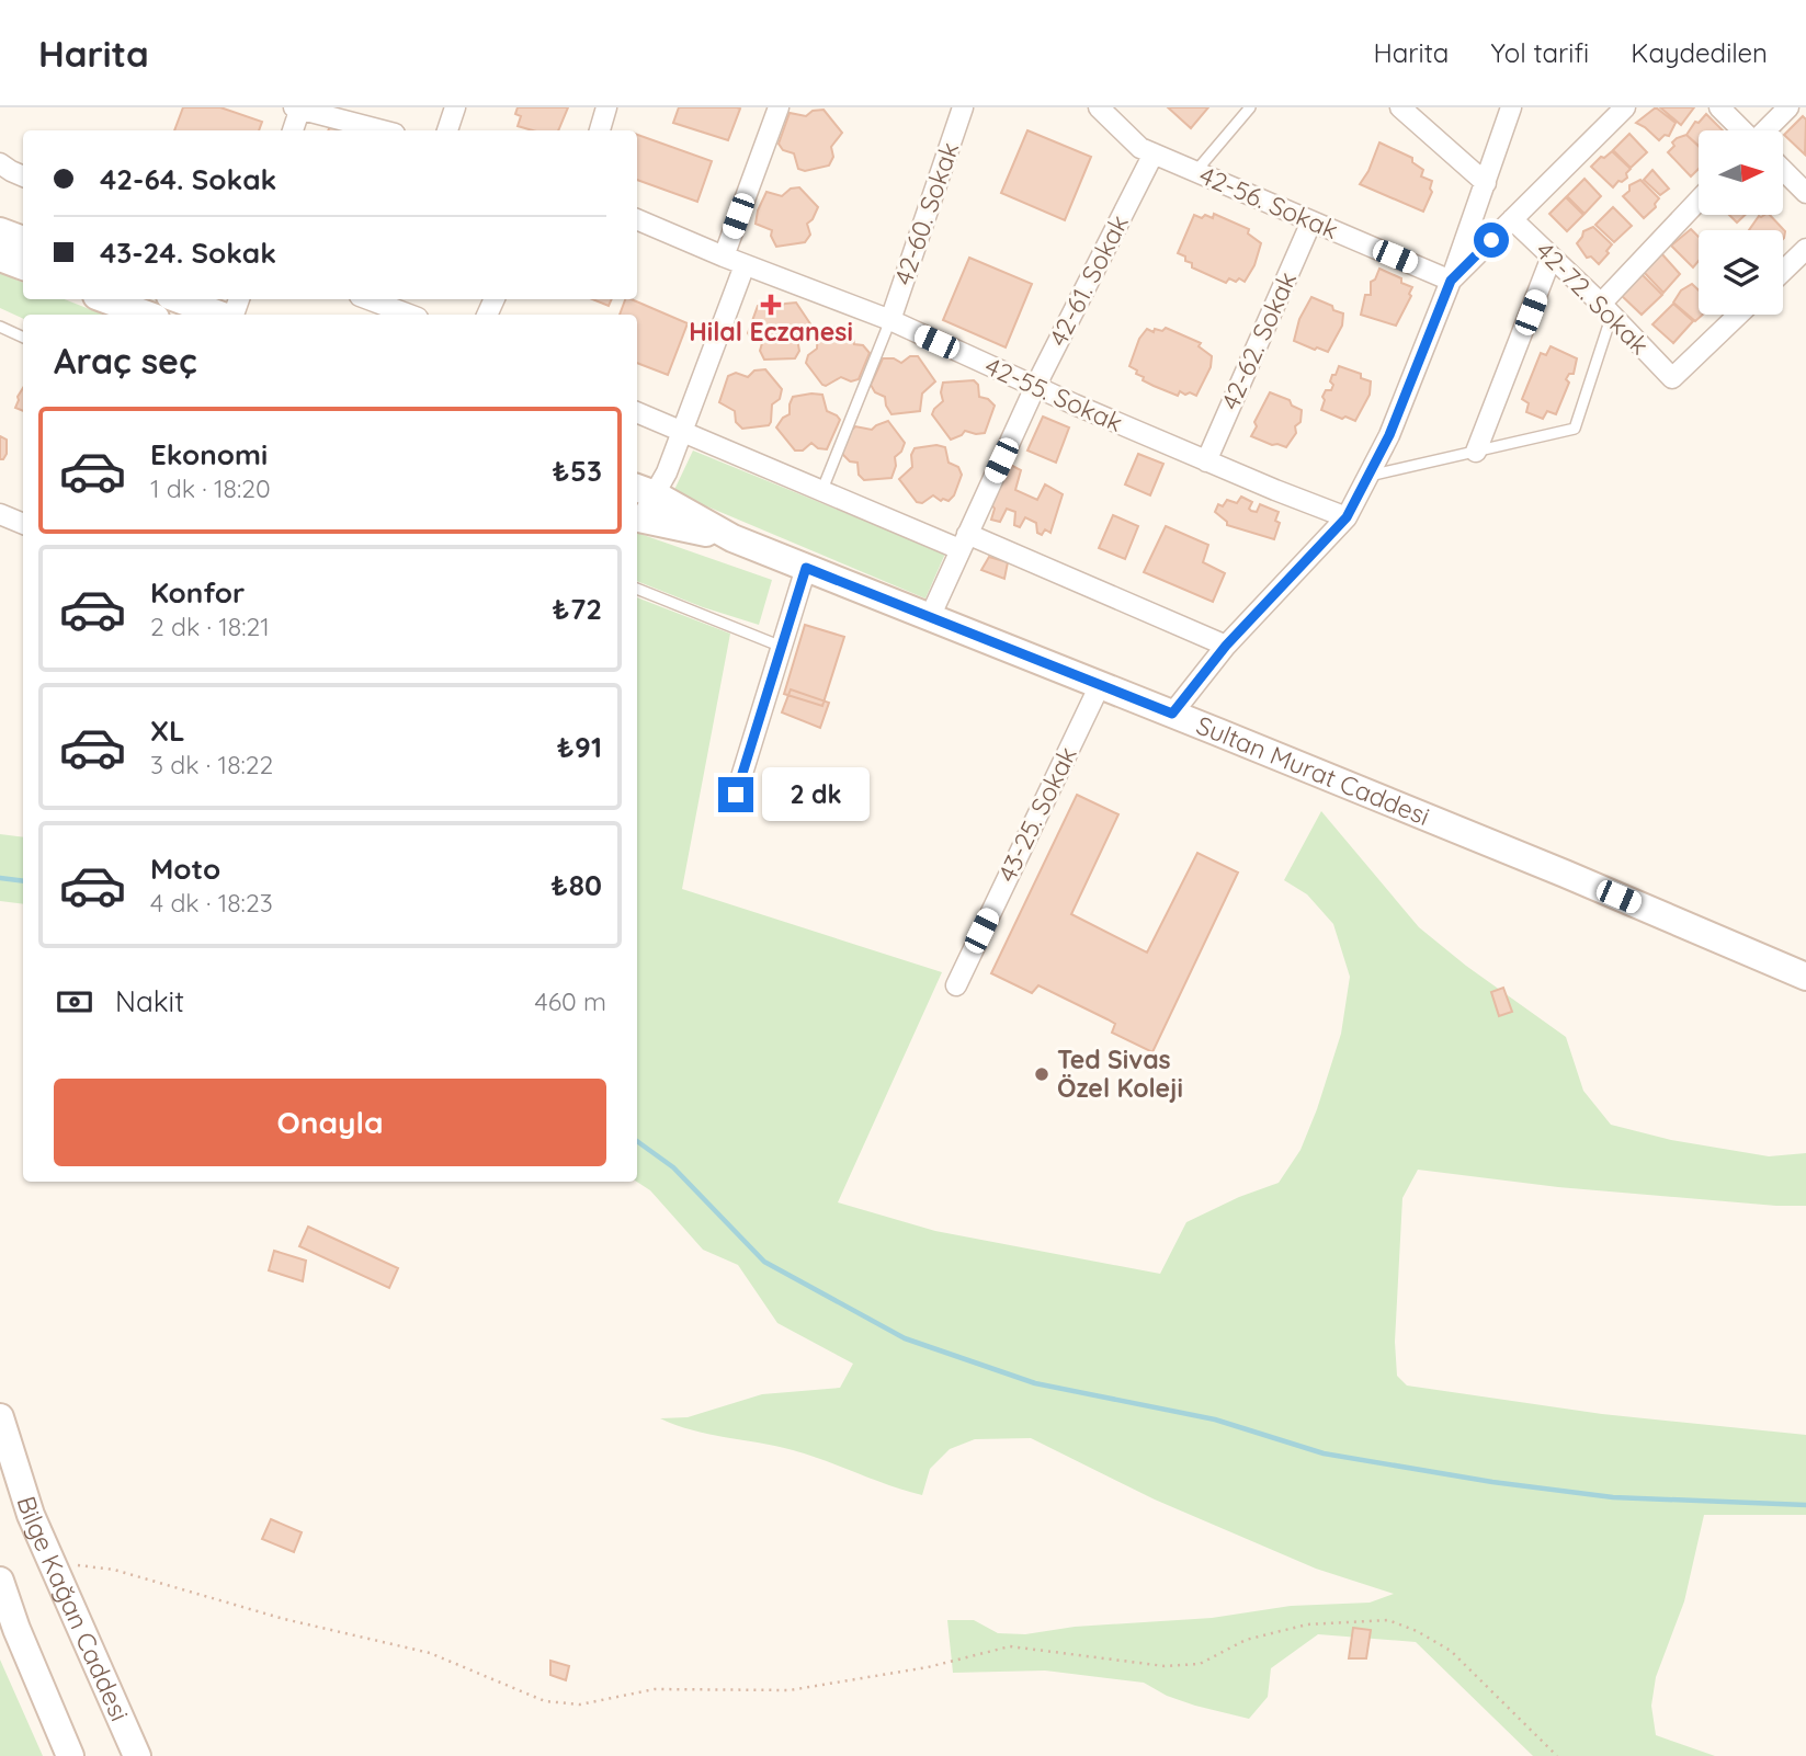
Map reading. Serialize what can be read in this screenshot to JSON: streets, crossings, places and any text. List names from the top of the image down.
{
  "streets": {
    "street": [
      "42-56. Sokak",
      "42-60. Sokak",
      "42-61. Sokak",
      "42-72. Sokak",
      "42-62. Sokak",
      "42-55. Sokak",
      "Sultan Murat Caddesi",
      "43-25. Sokak",
      "Bilge Kağan Caddesi"
    ]
  },
  "crossings": [
    ["42-56. Sokak", "42-61. Sokak"],
    ["42-56. Sokak", "42-62. Sokak"],
    ["42-60. Sokak", "42-55. Sokak"],
    ["42-61. Sokak", "42-55. Sokak"],
    ["42-61. Sokak", "Sultan Murat Caddesi"],
    ["42-62. Sokak", "42-55. Sokak"],
    ["Sultan Murat Caddesi", "43-25. Sokak"]
  ],
  "places": {
    "health": ["Hilal Eczanesi"],
    "other": ["Ted Sivas Özel Koleji"]
  },
  "north": "right",
  "page": {
    "header": "Harita",
    "nav": ["Harita", "Yol tarifi", "Kaydedilen"],
    "banner": ["42-64. Sokak", "43-24. Sokak"],
    "heading": "Araç seç",
    "list": [
      {
        "name": "Ekonomi",
        "note": "1 dk · 18:20",
        "value": "₺53"
      },
      {
        "name": "Konfor",
        "note": "2 dk · 18:21",
        "value": "₺72"
      },
      {
        "name": "XL",
        "note": "3 dk · 18:22",
        "value": "₺91"
      },
      {
        "name": "Moto",
        "note": "4 dk · 18:23",
        "value": "₺80"
      }
    ],
    "bubble": "2 dk",
    "pay": ["Nakit", "460 m"],
    "buttons": "Onayla"
  }
}
